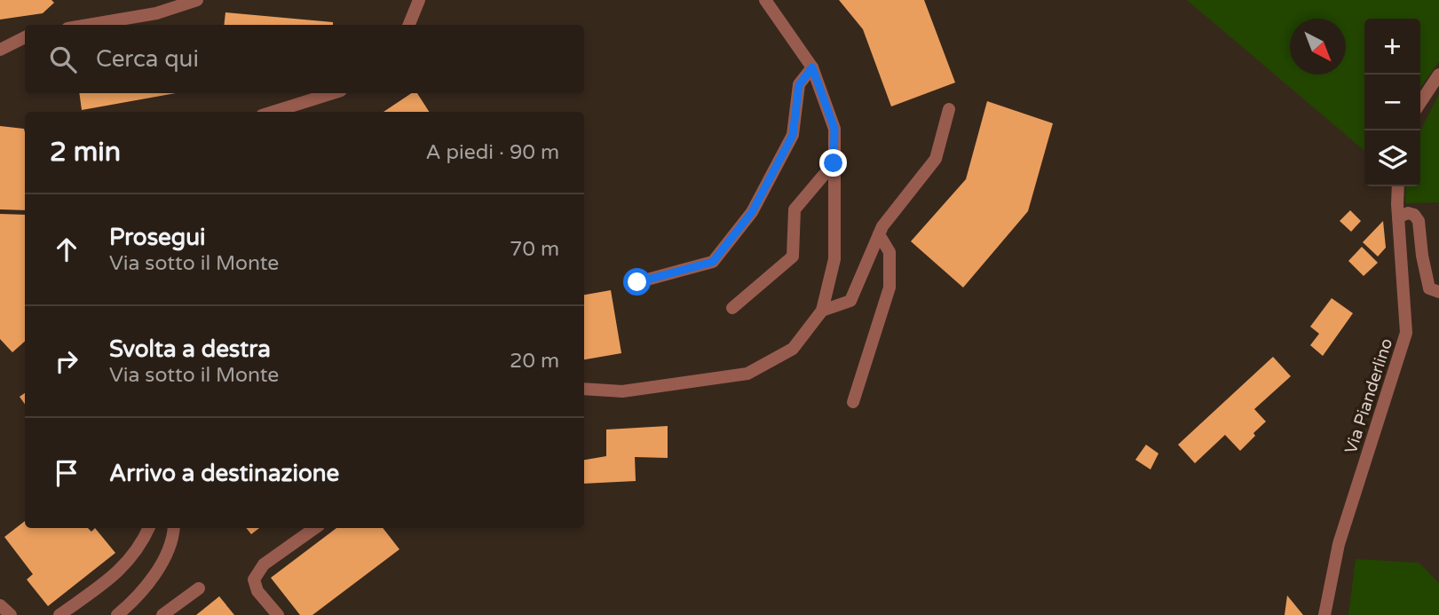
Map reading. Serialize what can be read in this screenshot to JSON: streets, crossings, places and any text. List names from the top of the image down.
{
  "streets": {
    "street": ["Via Pianderlino"]
  },
  "north": "bottom right",
  "page": {
    "map_buttons": ["+", "−"],
    "search": "Cerca qui",
    "heading": ["2 min", "A piedi · 90 m"],
    "list": [
      ["Prosegui", "Via sotto il Monte", "70 m"],
      ["Svolta a destra", "Via sotto il Monte", "20 m"],
      "Arrivo a destinazione"
    ]
  }
}
